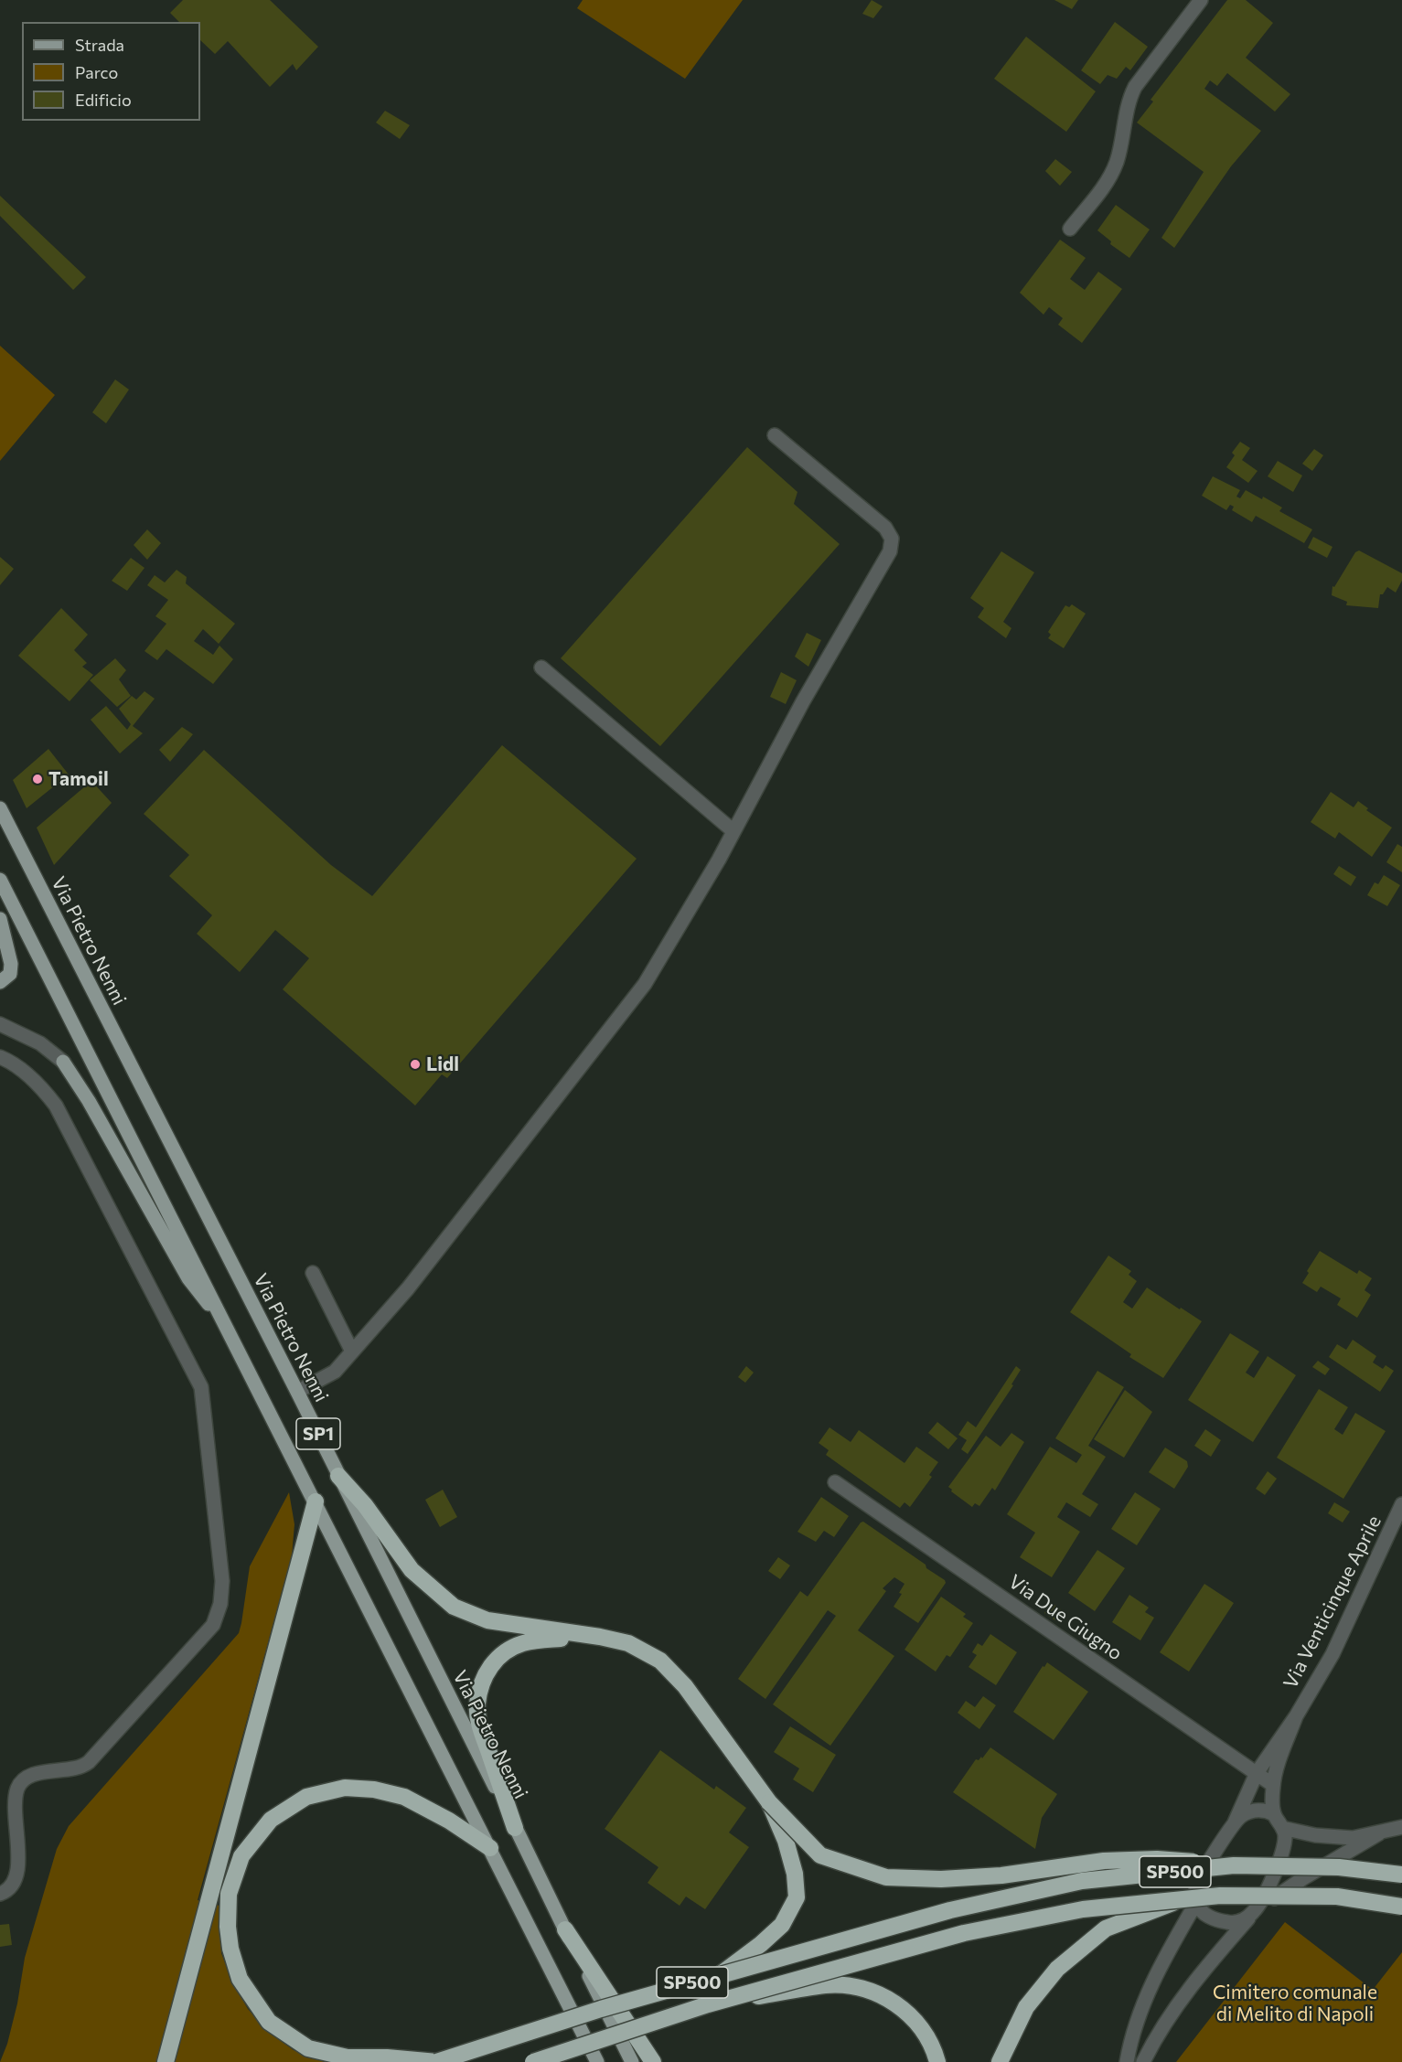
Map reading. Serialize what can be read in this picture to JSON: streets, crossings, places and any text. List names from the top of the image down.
{
  "streets": {
    "highway": ["SP500"],
    "main road": ["Via Pietro Nenni", "SP1"],
    "street": ["Via Venticinque Aprile", "Via Due Giugno"]
  },
  "crossings": [
    ["Via Venticinque Aprile", "Via Due Giugno"],
    ["Via Venticinque Aprile", "SP500"]
  ],
  "parks": ["Cimitero comunale di Melito di Napoli"],
  "places": ["Tamoil", "Lidl"],
  "legend": ["Strada", "Parco", "Edificio"]
}
